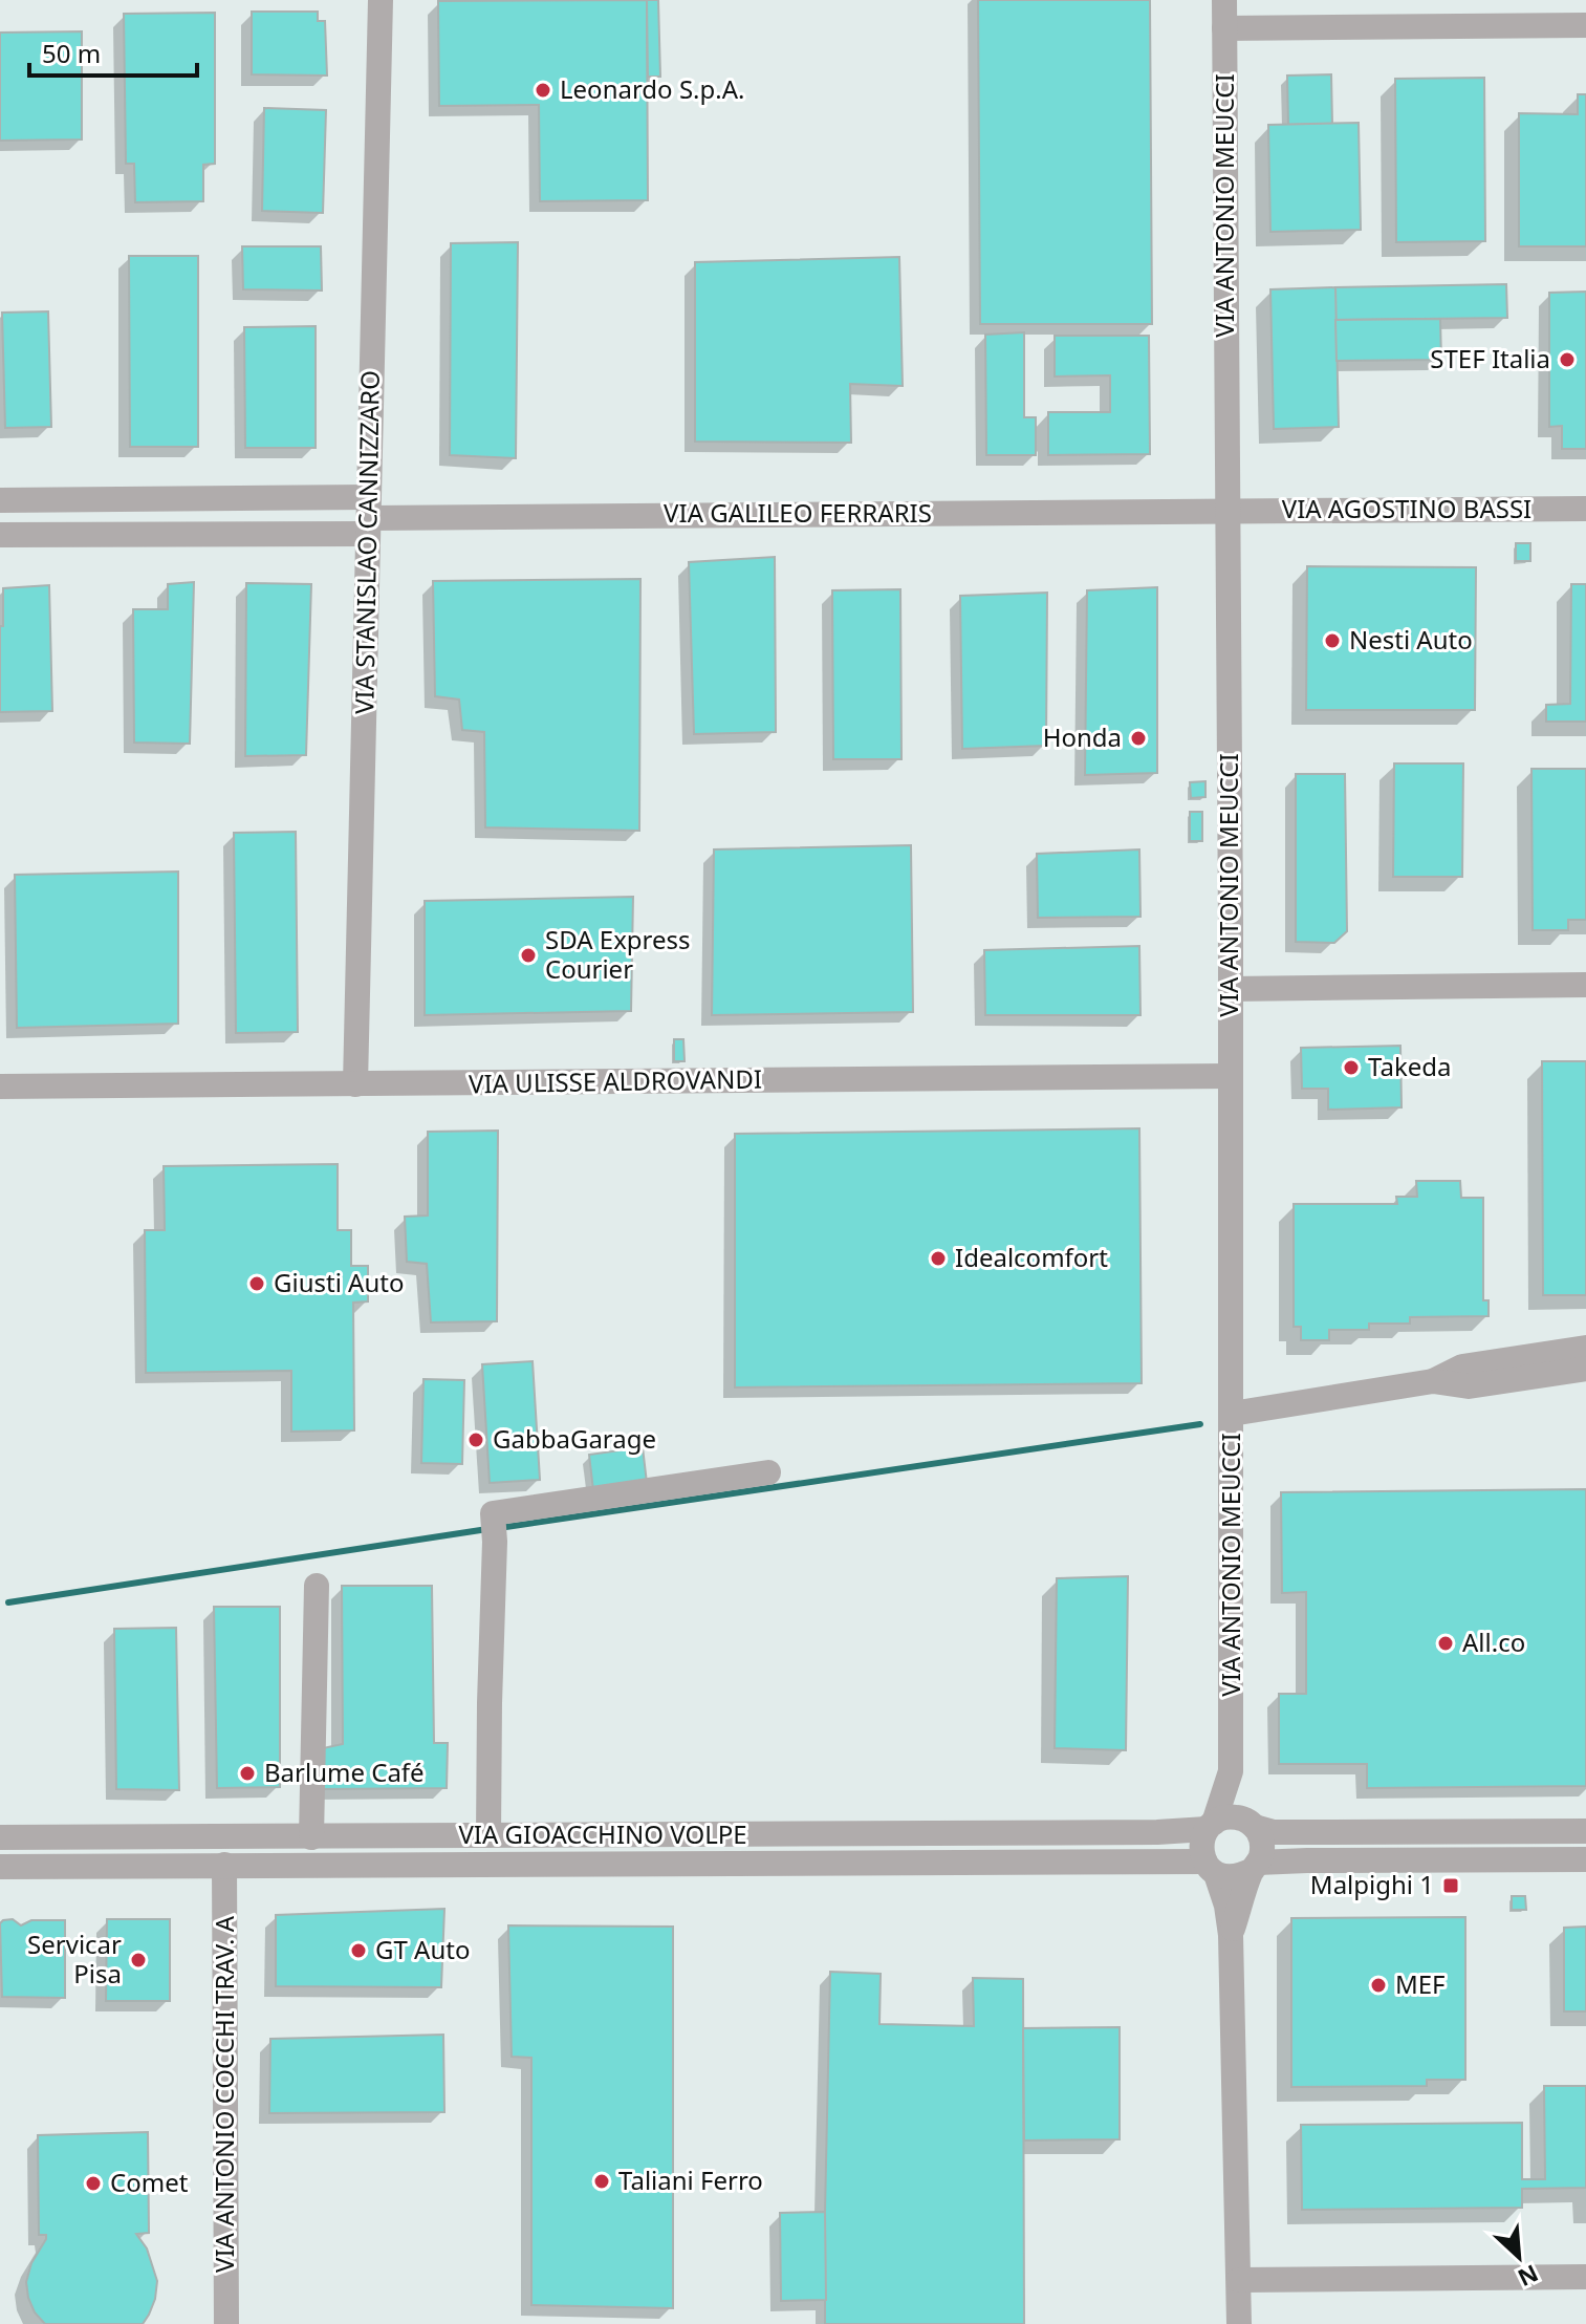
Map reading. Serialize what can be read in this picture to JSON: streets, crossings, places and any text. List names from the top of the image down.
{
  "streets": {
    "street": [
      "VIA ANTONIO MEUCCI",
      "VIA AGOSTINO BASSI",
      "VIA GALILEO FERRARIS",
      "VIA STANISLAO CANNIZZARO",
      "VIA ULISSE ALDROVANDI",
      "VIA GIOACCHINO VOLPE",
      "VIA ANTONIO COCCHI TRAV. A"
    ]
  },
  "crossings": [
    ["VIA ANTONIO MEUCCI", "VIA AGOSTINO BASSI"],
    ["VIA ANTONIO MEUCCI", "VIA GALILEO FERRARIS"],
    ["VIA ANTONIO MEUCCI", "VIA ULISSE ALDROVANDI"],
    ["VIA ANTONIO MEUCCI", "VIA GIOACCHINO VOLPE"],
    ["VIA AGOSTINO BASSI", "VIA GALILEO FERRARIS"],
    ["VIA GALILEO FERRARIS", "VIA STANISLAO CANNIZZARO"],
    ["VIA STANISLAO CANNIZZARO", "VIA ULISSE ALDROVANDI"],
    ["VIA GIOACCHINO VOLPE", "VIA ANTONIO COCCHI TRAV. A"]
  ],
  "places": {
    "other": [
      "Leonardo S.p.A.",
      "STEF Italia",
      "Nesti Auto",
      "Honda",
      "SDA Express Courier",
      "Takeda",
      "Idealcomfort",
      "Giusti Auto",
      "GabbaGarage",
      "All.co",
      "Barlume Café",
      "GT Auto",
      "Servicar Pisa",
      "MEF",
      "Taliani Ferro",
      "Comet"
    ],
    "transit": ["Malpighi 1"]
  },
  "scale_bar": "50 m",
  "north": "bottom right"
}
